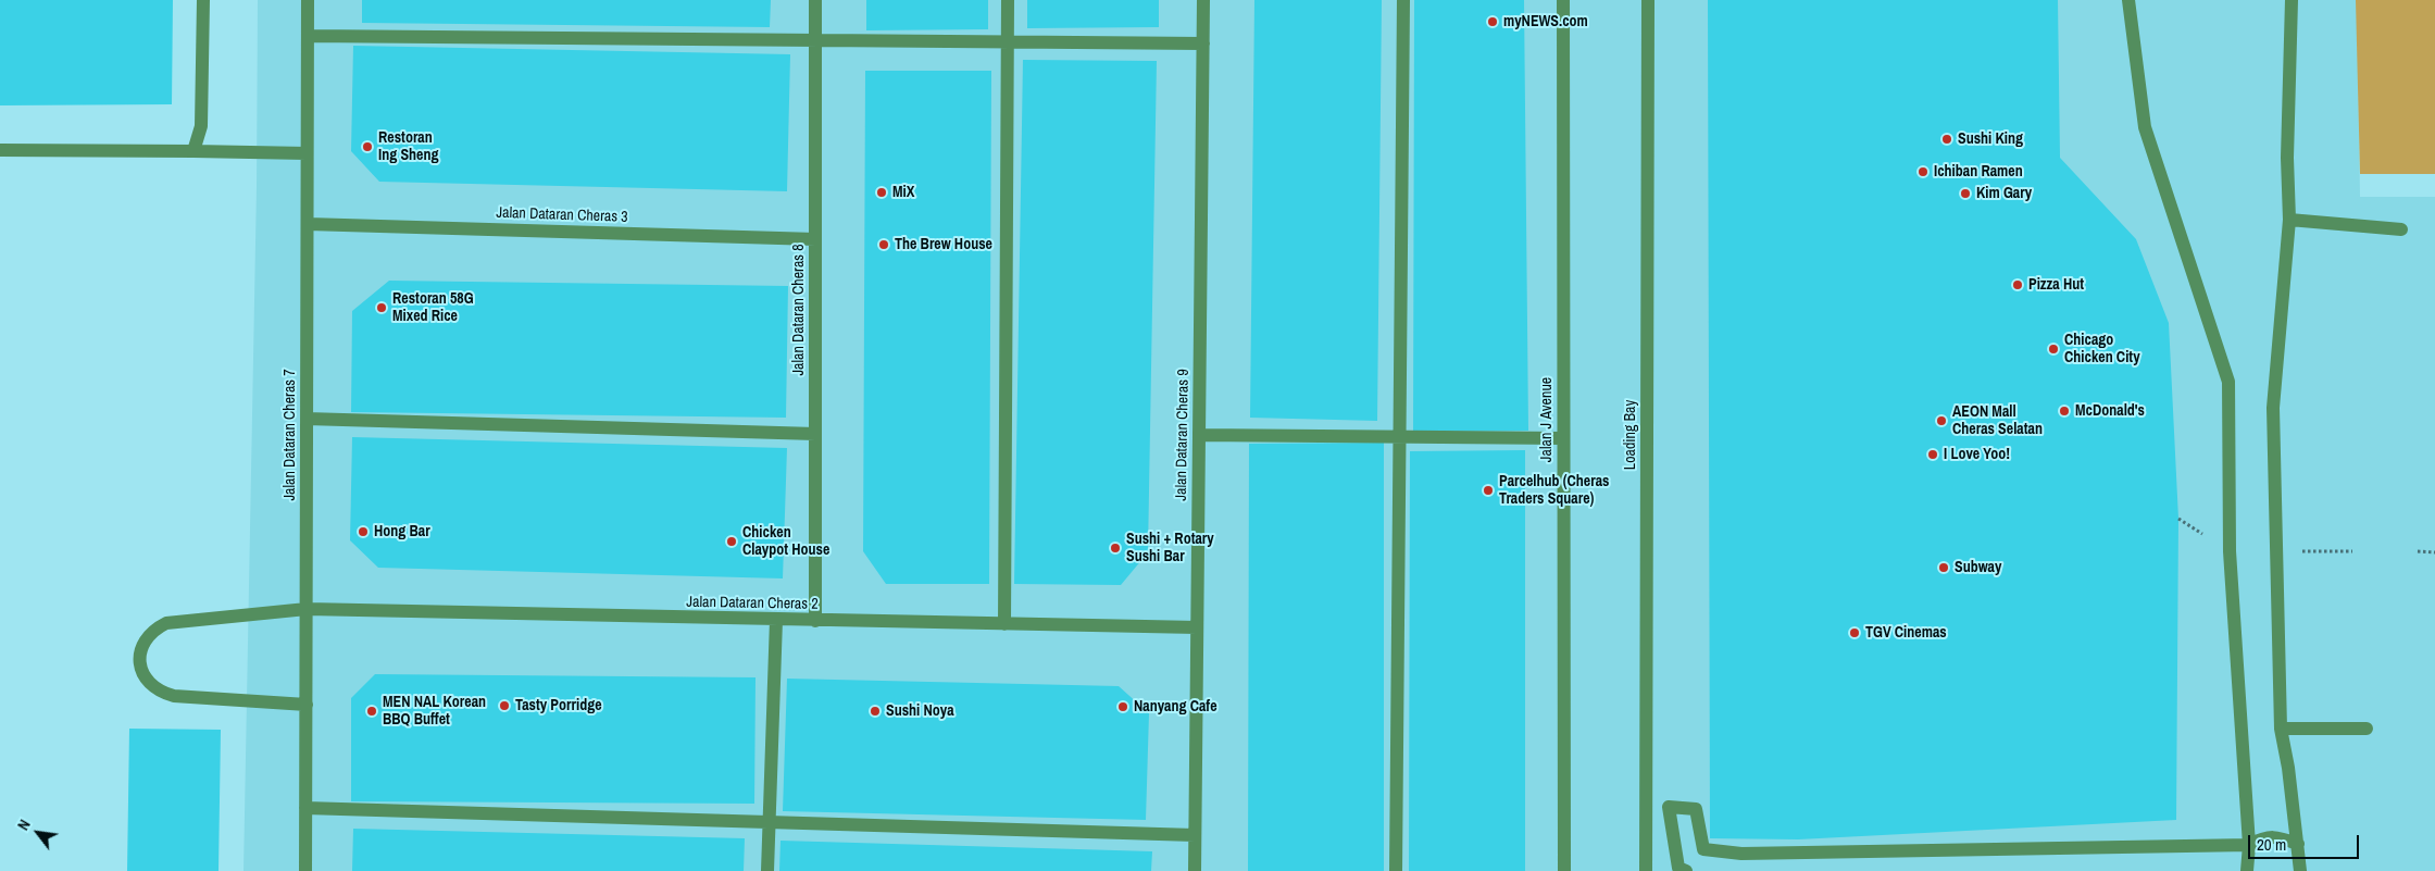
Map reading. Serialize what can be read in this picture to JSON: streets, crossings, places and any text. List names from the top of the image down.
{
  "streets": {
    "street": [
      "Jalan Dataran Cheras 3",
      "Jalan Dataran Cheras 8",
      "Jalan J Avenue",
      "Jalan Dataran Cheras 7",
      "Jalan Dataran Cheras 9",
      "Loading Bay",
      "Jalan Dataran Cheras 2"
    ]
  },
  "crossings": [
    ["Jalan Dataran Cheras 3", "Jalan Dataran Cheras 8"],
    ["Jalan Dataran Cheras 3", "Jalan Dataran Cheras 7"],
    ["Jalan Dataran Cheras 8", "Jalan Dataran Cheras 2"],
    ["Jalan Dataran Cheras 7", "Jalan Dataran Cheras 2"],
    ["Jalan Dataran Cheras 9", "Jalan Dataran Cheras 2"]
  ],
  "places": [
    "myNEWS.com",
    "Sushi King",
    "Restoran Ing Sheng",
    "Ichiban Ramen",
    "MiX",
    "Kim Gary",
    "The Brew House",
    "Pizza Hut",
    "Restoran 58G Mixed Rice",
    "Chicago Chicken City",
    "McDonald's",
    "AEON Mall Cheras Selatan",
    "I Love Yoo!",
    "Parcelhub (Cheras Traders Square)",
    "Hong Bar",
    "Chicken Claypot House",
    "Sushi + Rotary Sushi Bar",
    "Subway",
    "TGV Cinemas",
    "Tasty Porridge",
    "Nanyang Cafe",
    "MEN NAL Korean BBQ Buffet",
    "Sushi Noya"
  ],
  "scale_bar": "20 m",
  "north": "top left"
}
